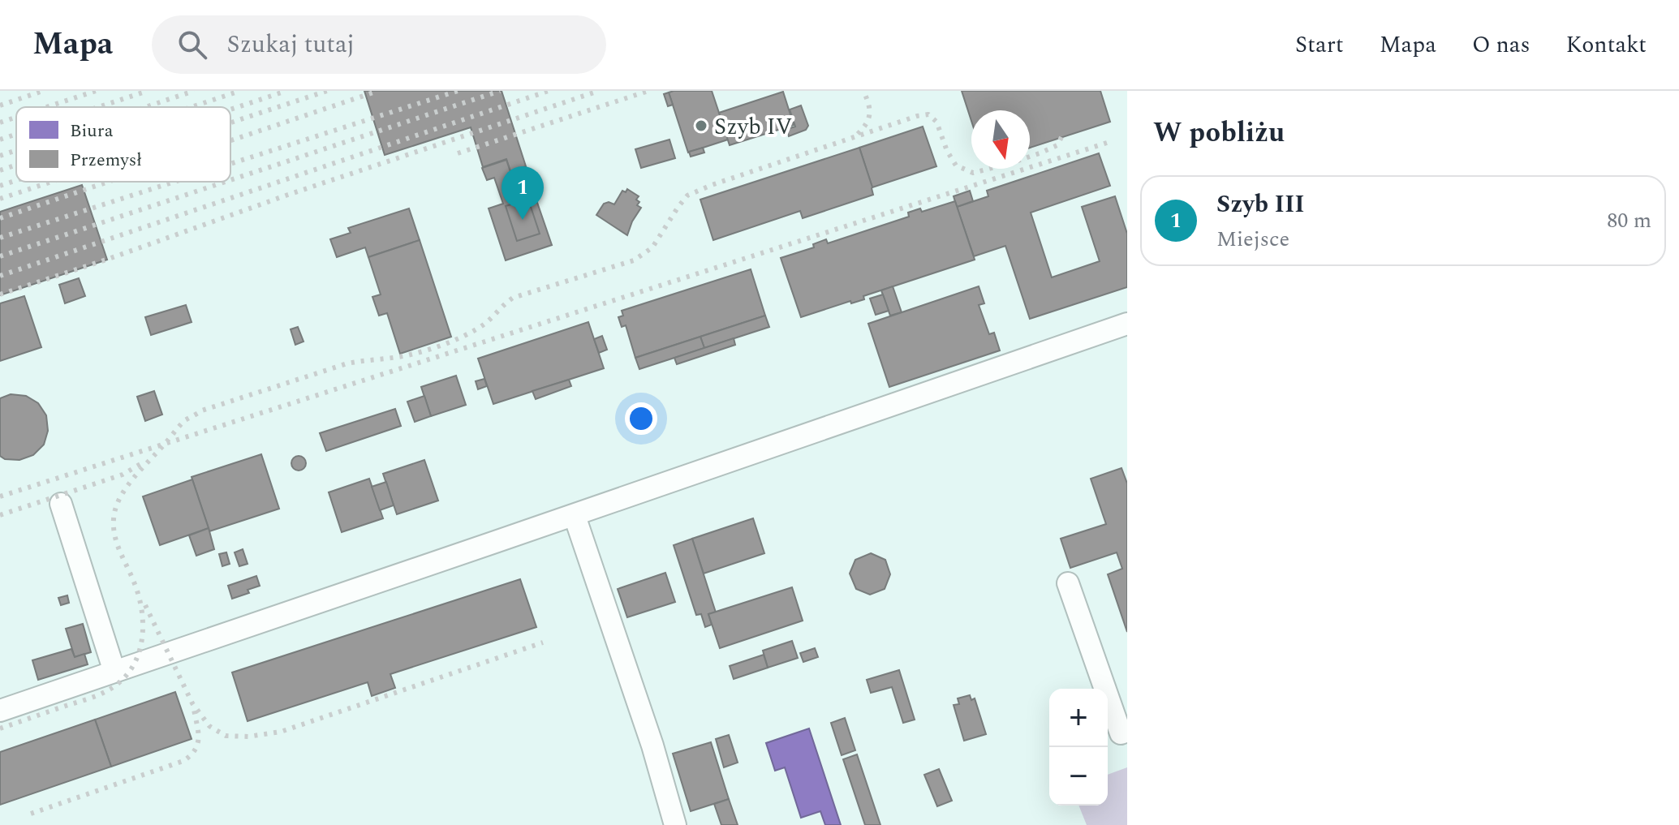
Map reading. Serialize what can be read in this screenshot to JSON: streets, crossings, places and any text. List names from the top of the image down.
{
  "places": ["Szyb IV"],
  "legend": ["Biura", "Przemysł"],
  "north": "bottom",
  "page": {
    "header": "Mapa",
    "search": "Szukaj tutaj",
    "nav": [
      "Start",
      "Mapa",
      "O nas",
      "Kontakt"
    ],
    "heading": "W pobliżu",
    "pins": "1",
    "list": [
      {
        "mark": "1",
        "name": "Szyb III",
        "note": "Miejsce",
        "value": "80 m"
      }
    ],
    "map_buttons": ["+", "−"]
  }
}
